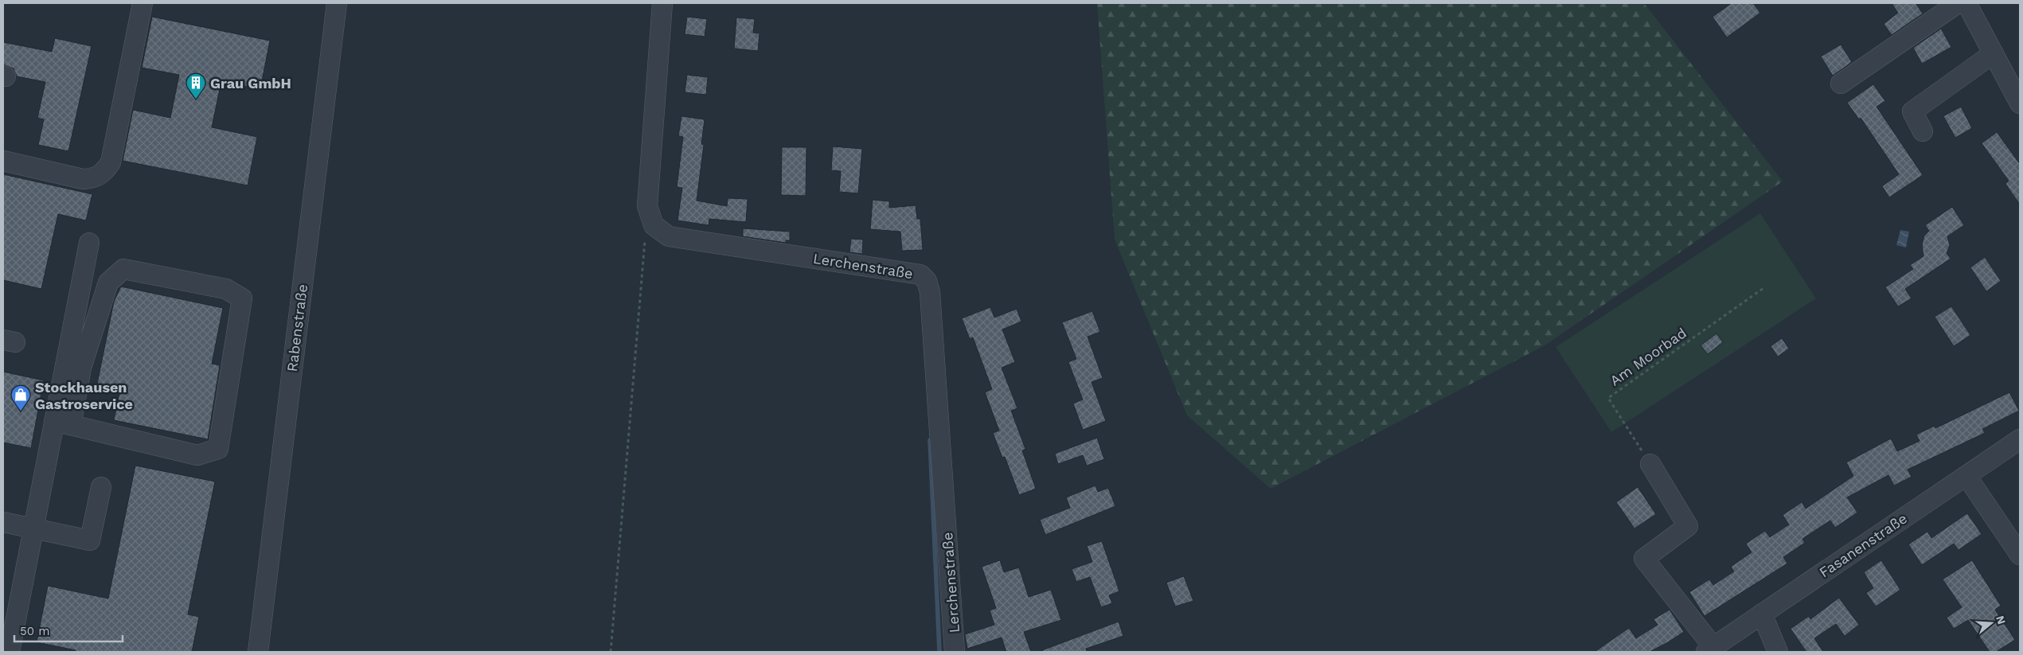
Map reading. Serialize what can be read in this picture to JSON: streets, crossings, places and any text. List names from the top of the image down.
{
  "streets": {
    "street": ["Lerchenstraße", "Rabenstraße", "Fasanenstraße"],
    "path": ["Am Moorbad"]
  },
  "places": {
    "building": ["Grau GmbH"],
    "shop": ["Stockhausen Gastroservice"]
  },
  "scale_bar": "50 m",
  "north": "right"
}
